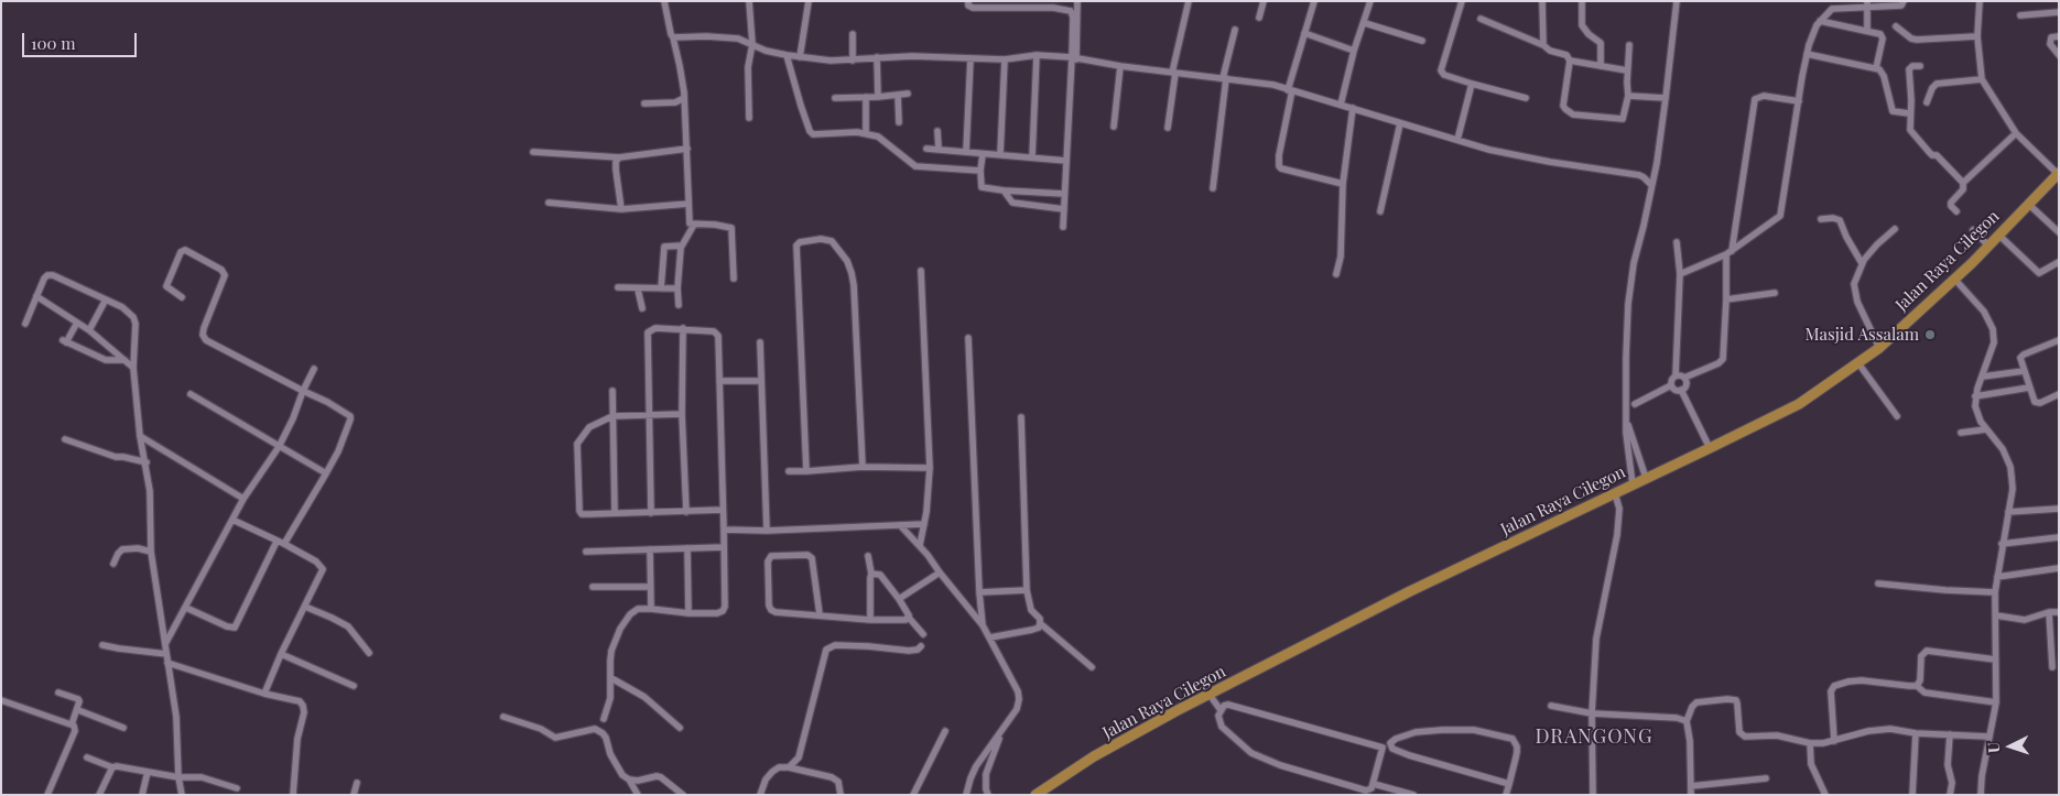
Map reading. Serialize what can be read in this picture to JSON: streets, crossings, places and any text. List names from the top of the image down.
{
  "streets": {
    "highway": ["Jalan Raya Cilegon"]
  },
  "districts": ["DRANGONG"],
  "places": ["Masjid Assalam"],
  "scale_bar": "100 m",
  "north": "left"
}
